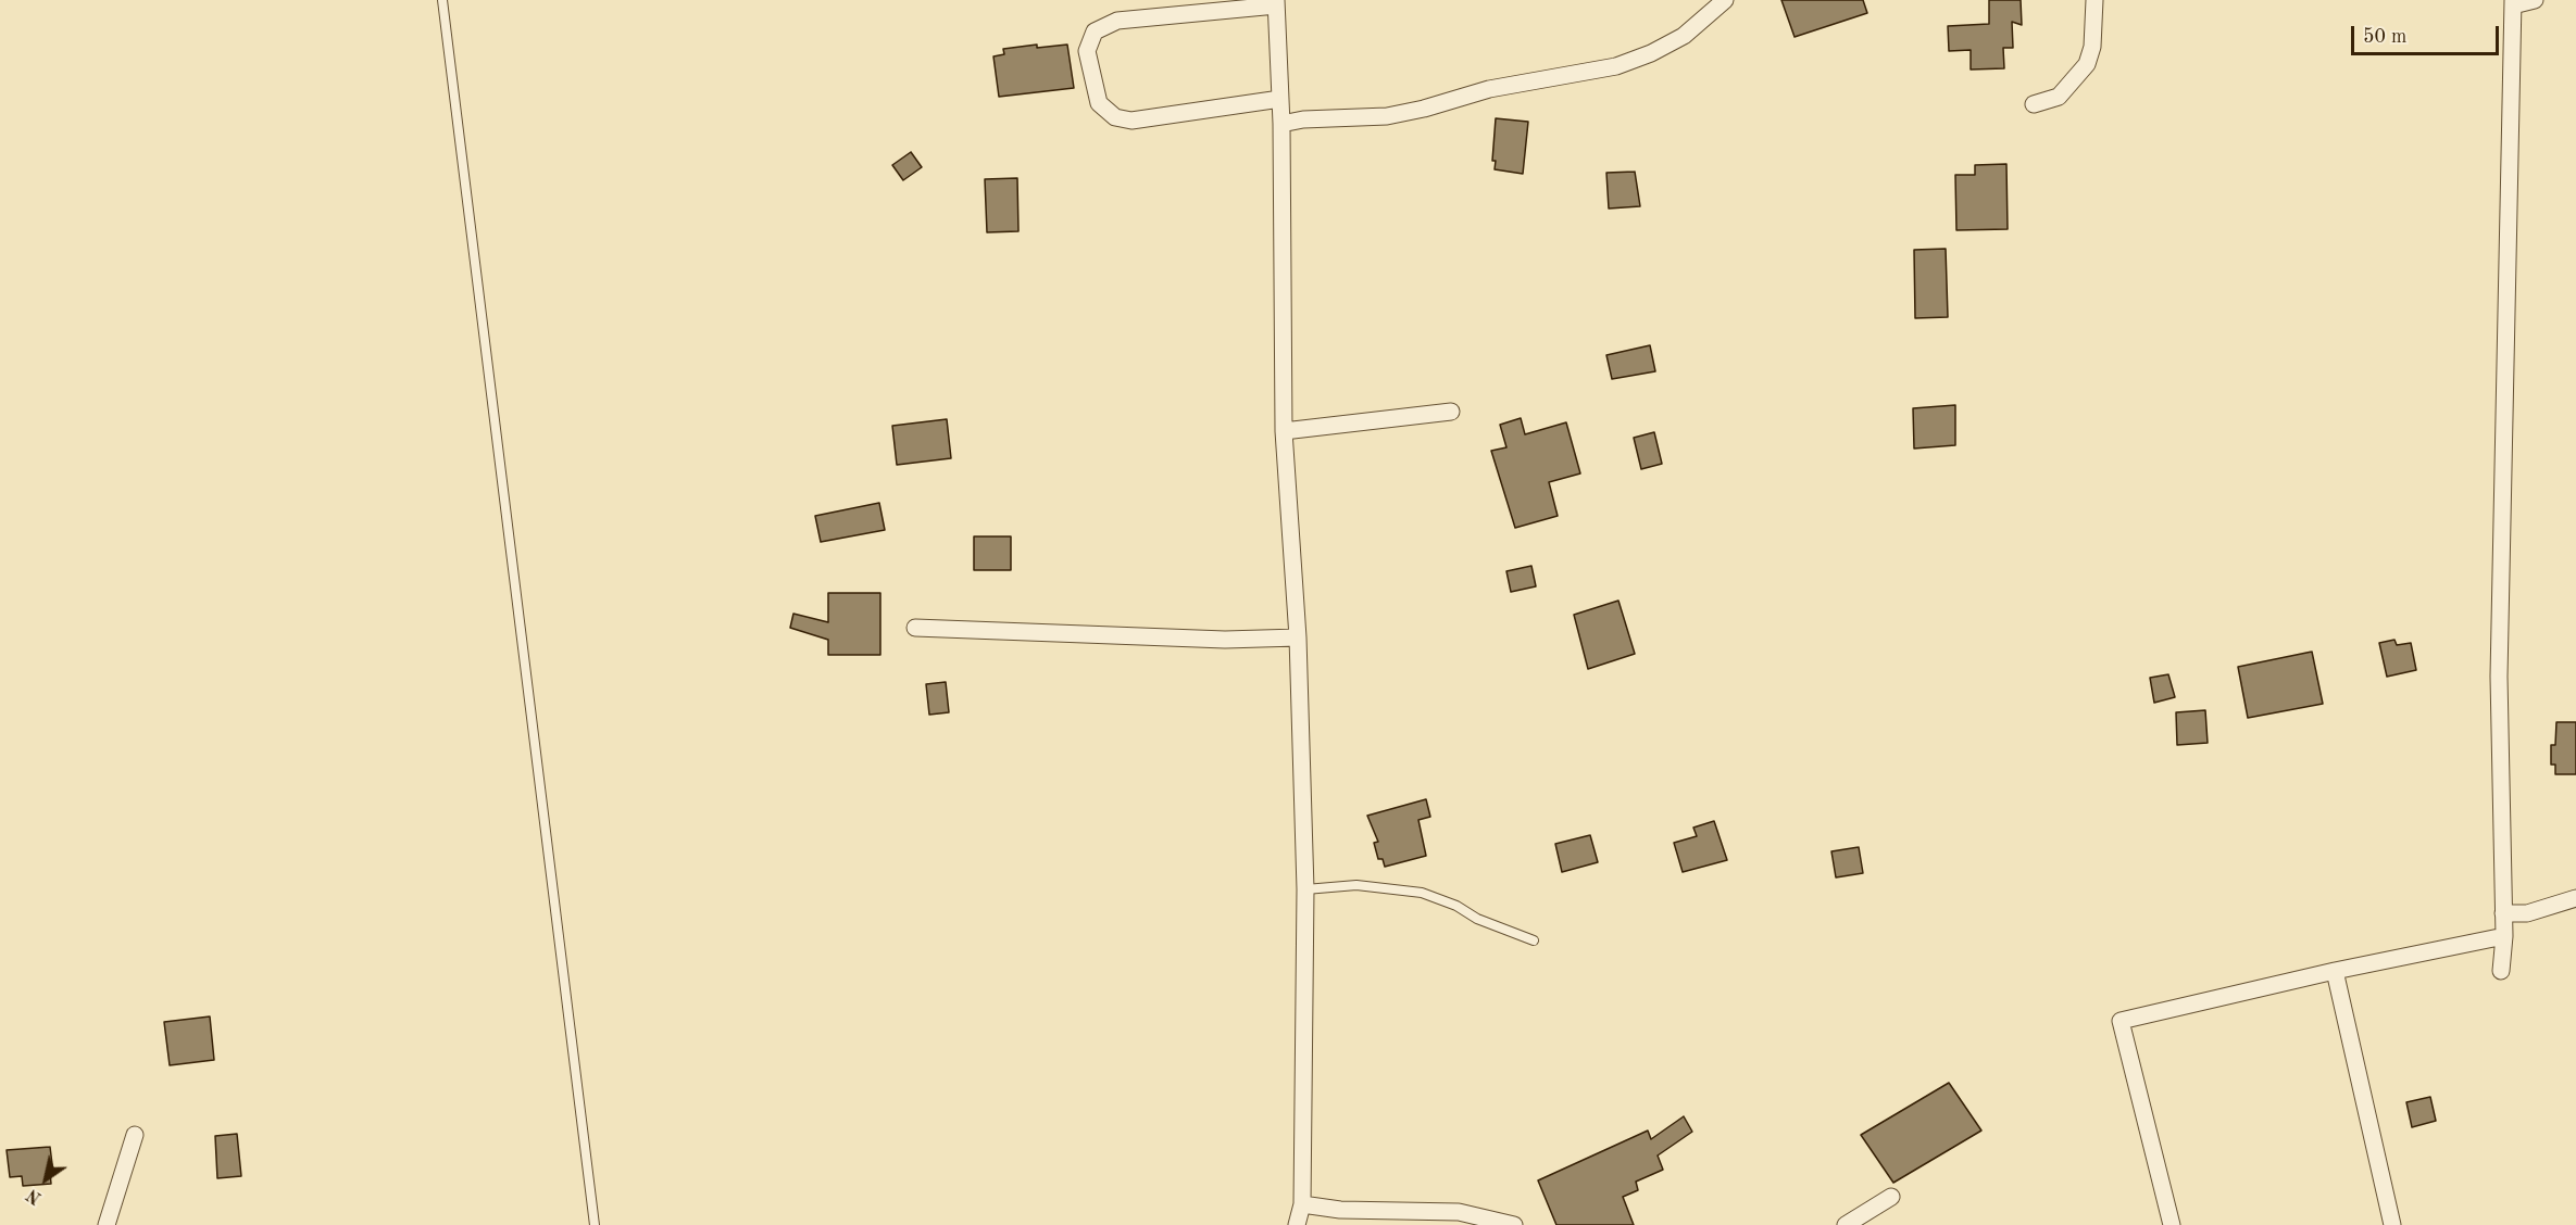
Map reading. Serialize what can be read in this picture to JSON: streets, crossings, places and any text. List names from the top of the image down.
{
  "scale_bar": "50 m",
  "north": "bottom left"
}
